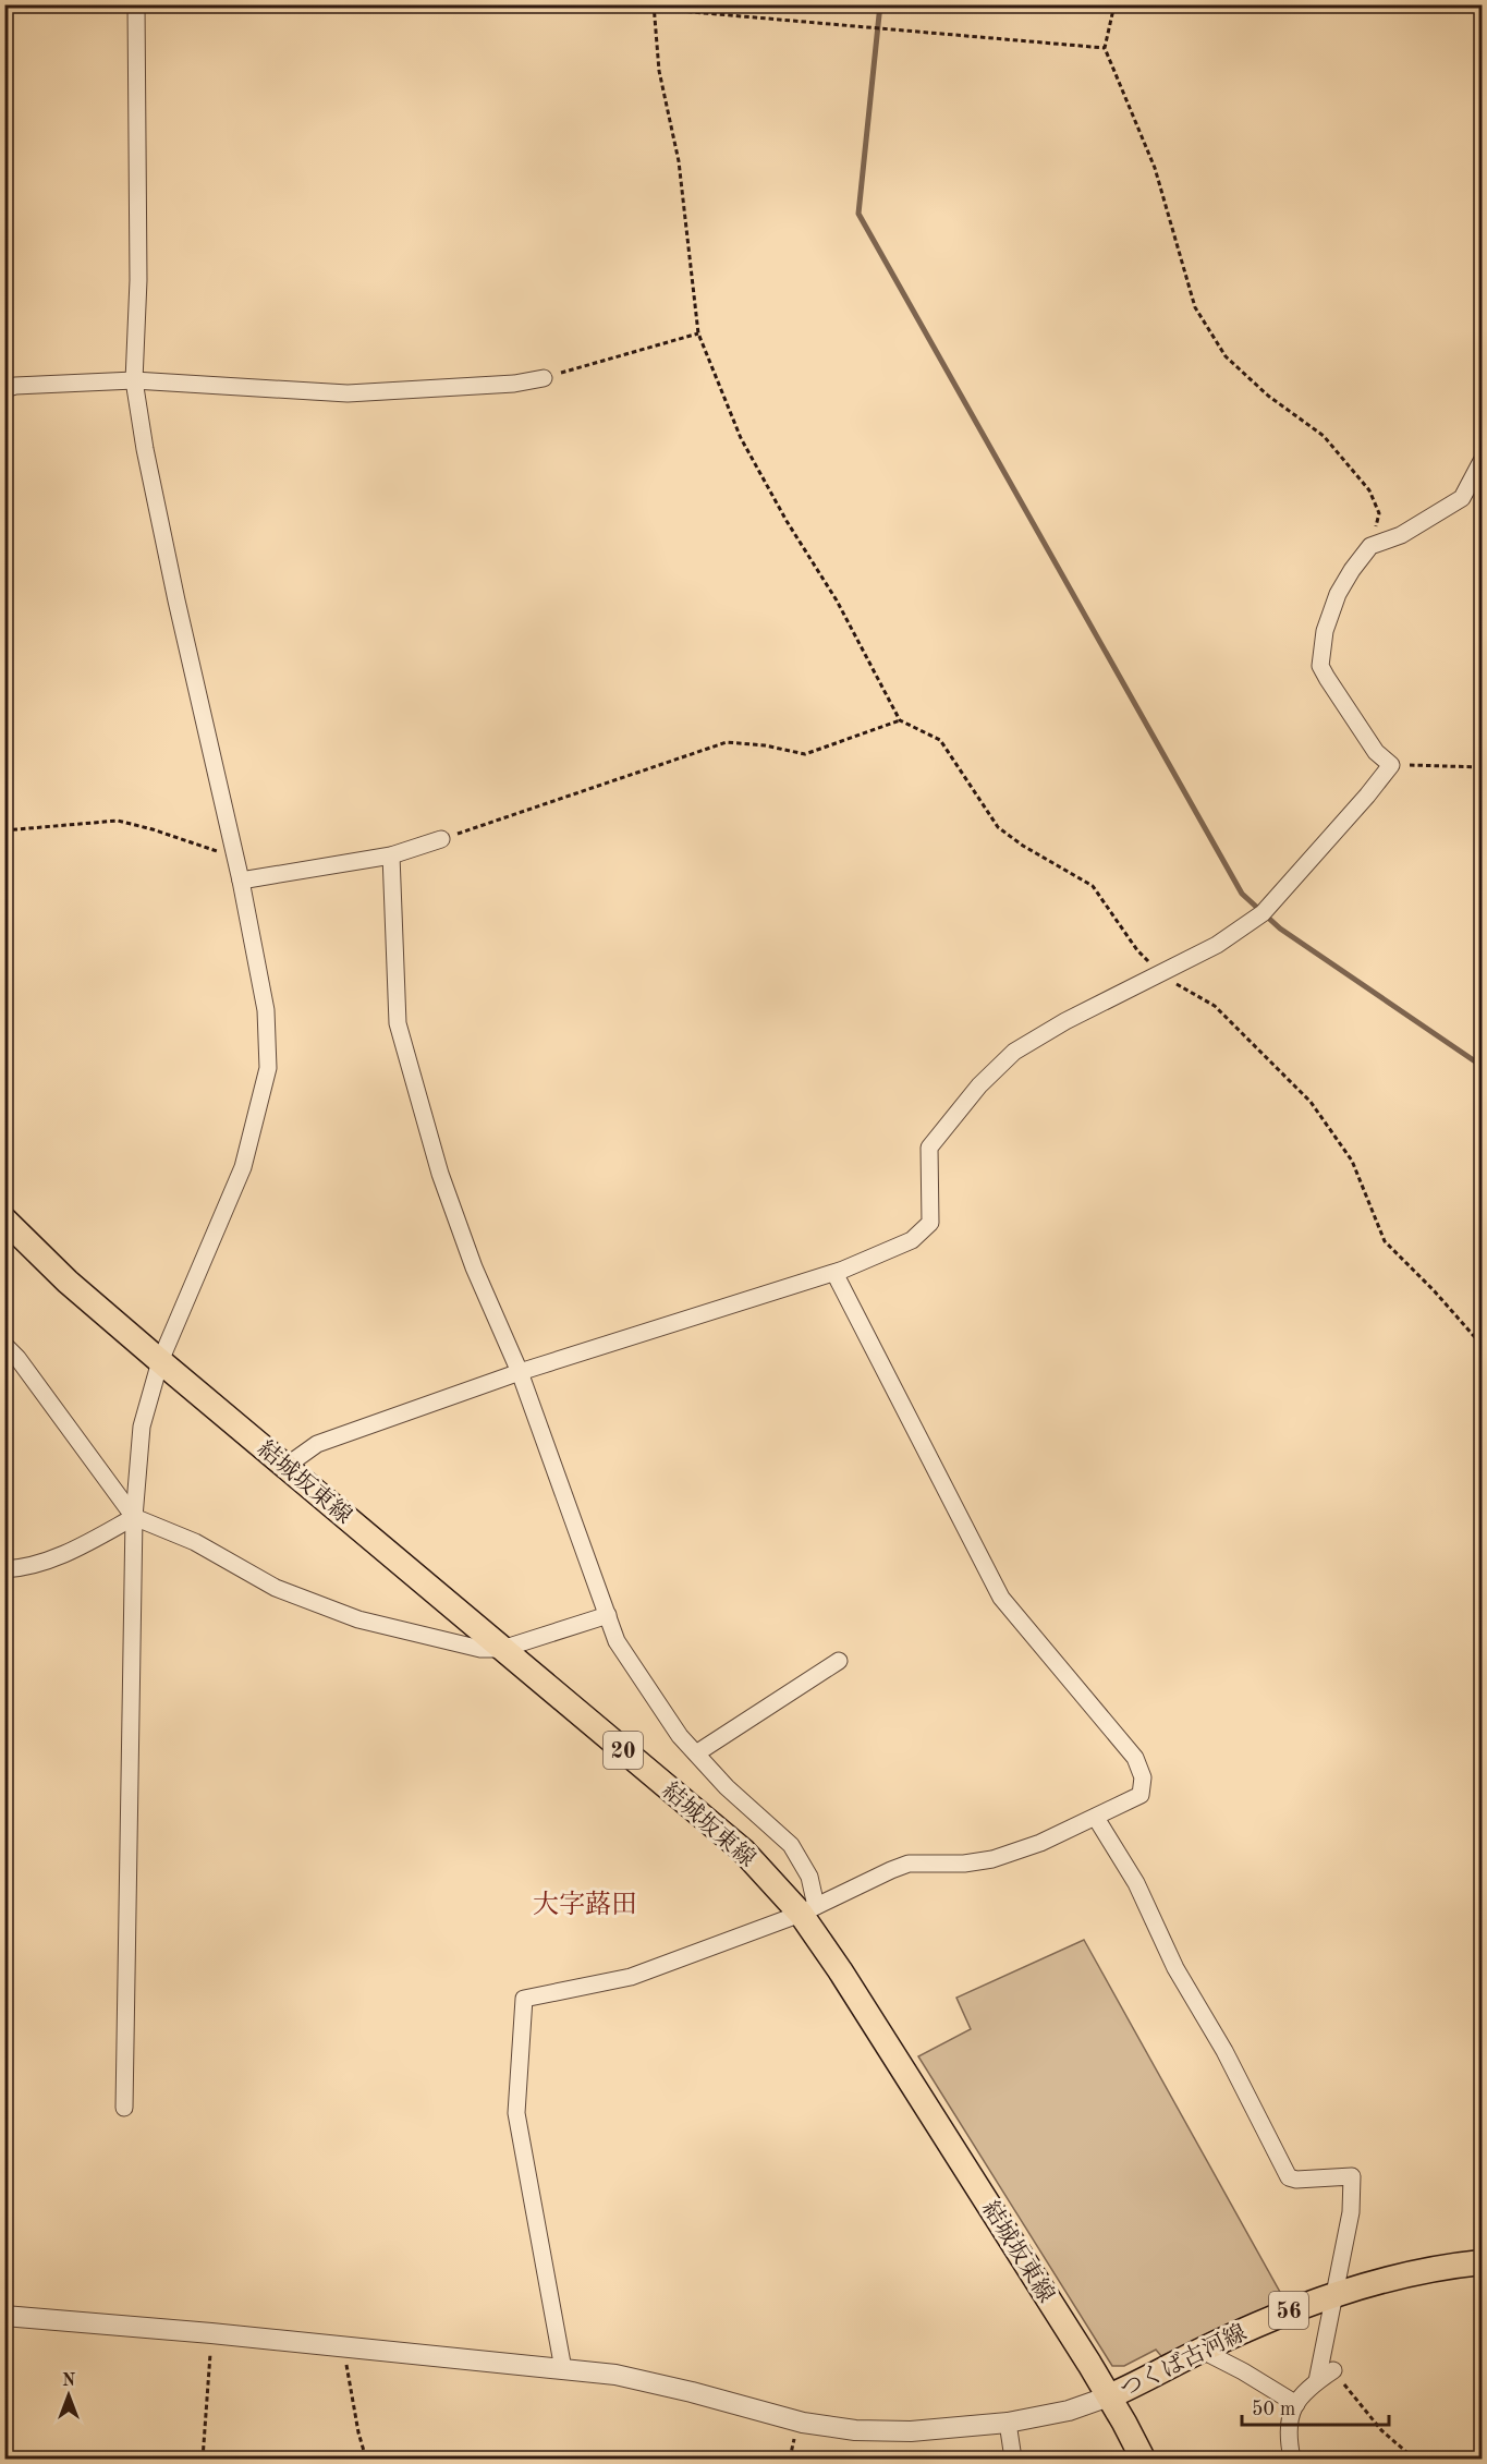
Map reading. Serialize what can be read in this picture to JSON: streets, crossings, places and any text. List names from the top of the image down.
{
  "streets": {
    "main road": [
      "結城坂東線",
      "20",
      "56",
      "つくば古河線"
    ]
  },
  "crossings": [
    ["結城坂東線", "つくば古河線"]
  ],
  "districts": ["大字蕗田"],
  "scale_bar": "50 m",
  "north": "top"
}
